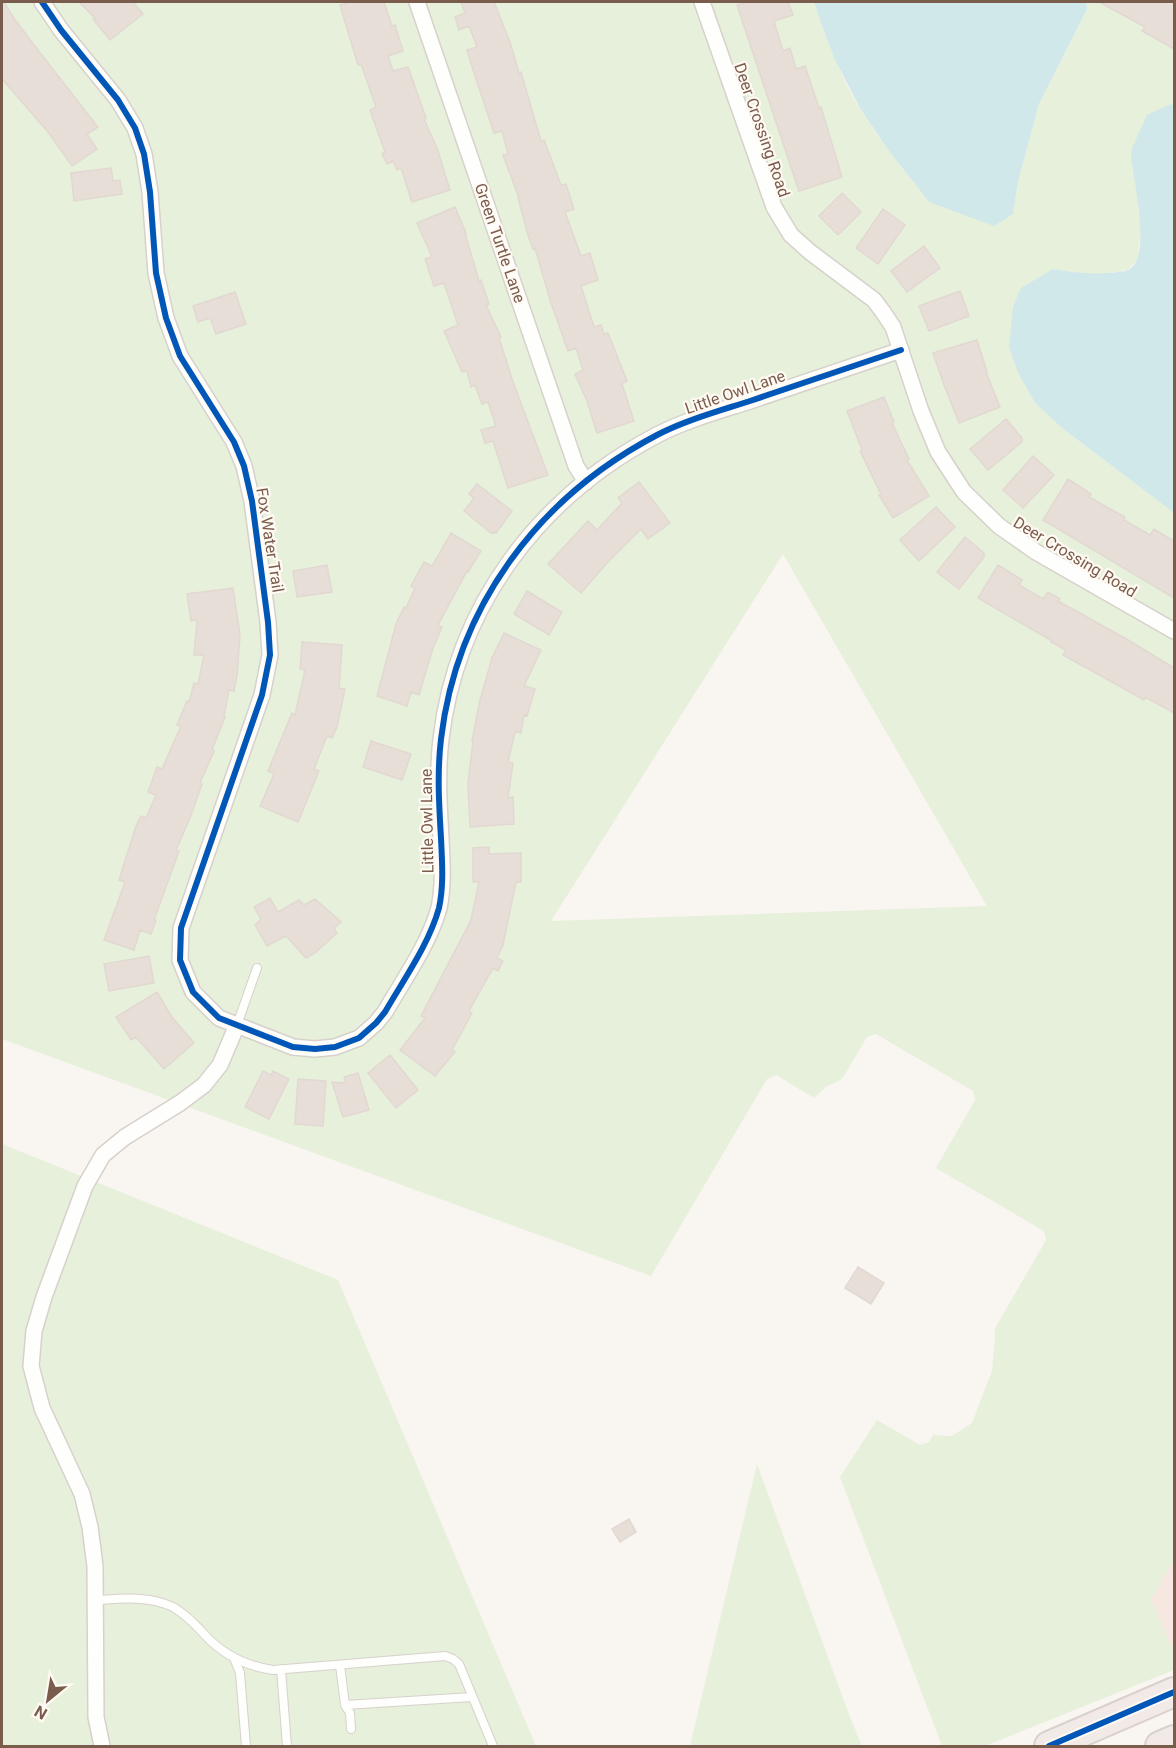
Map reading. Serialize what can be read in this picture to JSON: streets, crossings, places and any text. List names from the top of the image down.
{
  "streets": {
    "street": [
      "Deer Crossing Road",
      "Green Turtle Lane",
      "Little Owl Lane",
      "Fox Water Trail"
    ]
  },
  "crossings": [
    ["Deer Crossing Road", "Little Owl Lane"],
    ["Green Turtle Lane", "Little Owl Lane"],
    ["Little Owl Lane", "Fox Water Trail"]
  ],
  "north": "bottom left"
}
